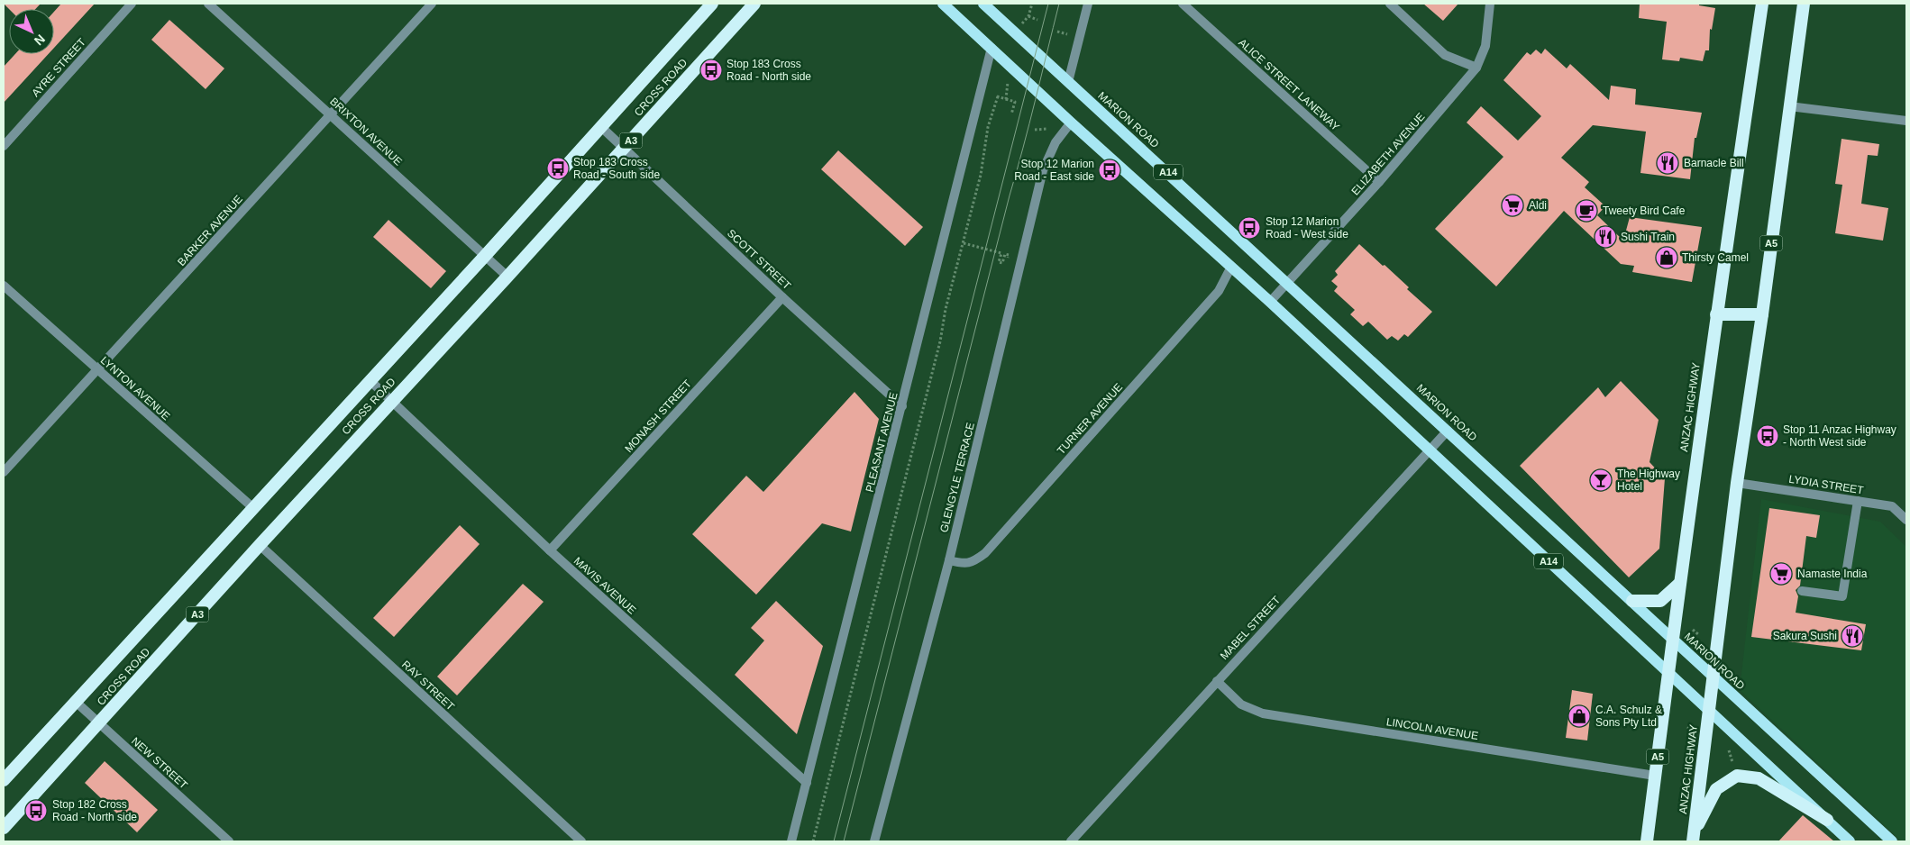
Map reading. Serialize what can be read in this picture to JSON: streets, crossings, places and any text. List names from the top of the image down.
{
  "streets": {
    "highway": [
      "CROSS ROAD",
      "A3",
      "A5",
      "ANZAC HIGHWAY"
    ],
    "main road": ["MARION ROAD", "A14"],
    "street": [
      "AYRE STREET",
      "ALICE STREET LANEWAY",
      "BRIXTON AVENUE",
      "ELIZABETH AVENUE",
      "BARKER AVENUE",
      "SCOTT STREET",
      "LYNTON AVENUE",
      "MONASH STREET",
      "TURNER AVENUE",
      "PLEASANT AVENUE",
      "GLENGYLE TERRACE",
      "LYDIA STREET",
      "MAVIS AVENUE",
      "MABEL STREET",
      "RAY STREET",
      "LINCOLN AVENUE",
      "NEW STREET"
    ]
  },
  "crossings": [
    ["ALICE STREET LANEWAY", "ELIZABETH AVENUE"],
    ["CROSS ROAD", "BRIXTON AVENUE"],
    ["CROSS ROAD", "SCOTT STREET"],
    ["CROSS ROAD", "LYNTON AVENUE"],
    ["CROSS ROAD", "MAVIS AVENUE"],
    ["CROSS ROAD", "RAY STREET"],
    ["CROSS ROAD", "NEW STREET"],
    ["MARION ROAD", "ELIZABETH AVENUE"],
    ["MARION ROAD", "ANZAC HIGHWAY"],
    ["MARION ROAD", "MABEL STREET"],
    ["BRIXTON AVENUE", "BARKER AVENUE"],
    ["ELIZABETH AVENUE", "A14"],
    ["A14", "ANZAC HIGHWAY"],
    ["A14", "TURNER AVENUE"],
    ["A14", "PLEASANT AVENUE"],
    ["A14", "GLENGYLE TERRACE"],
    ["A14", "MABEL STREET"],
    ["BARKER AVENUE", "LYNTON AVENUE"],
    ["SCOTT STREET", "MONASH STREET"],
    ["SCOTT STREET", "PLEASANT AVENUE"],
    ["ANZAC HIGHWAY", "LYDIA STREET"],
    ["ANZAC HIGHWAY", "LINCOLN AVENUE"],
    ["MONASH STREET", "MAVIS AVENUE"],
    ["TURNER AVENUE", "GLENGYLE TERRACE"],
    ["PLEASANT AVENUE", "MAVIS AVENUE"],
    ["MABEL STREET", "LINCOLN AVENUE"]
  ],
  "places": {
    "bus stop": [
      "Stop 183 Cross Road - North side",
      "Stop 183 Cross Road - South side",
      "Stop 12 Marion Road - East side",
      "Stop 12 Marion Road - West side",
      "Stop 11 Anzac Highway - North West side",
      "Stop 182 Cross Road - North side"
    ],
    "restaurant": ["Barnacle Bill", "Sushi Train", "Sakura Sushi"],
    "supermarket": ["Aldi", "Namaste India"],
    "cafe": ["Tweety Bird Cafe"],
    "shop": ["Thirsty Camel", "C.A. Schulz & Sons Pty Ltd"],
    "bar": ["The Highway Hotel"]
  },
  "north": "bottom right"
}
